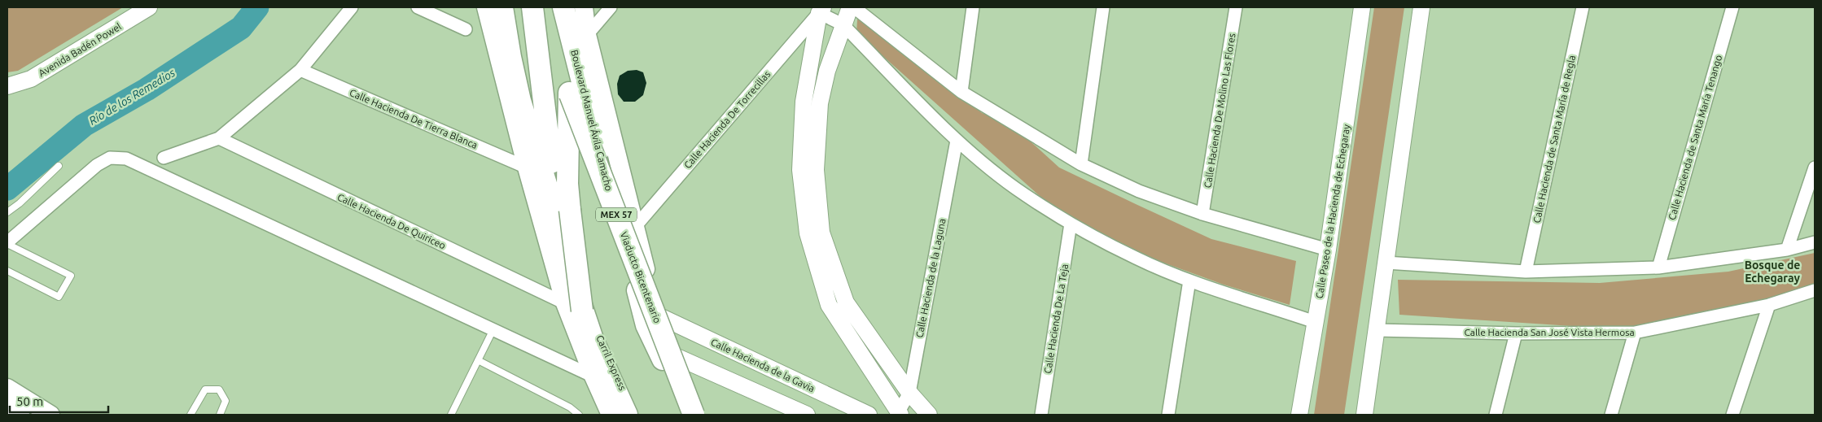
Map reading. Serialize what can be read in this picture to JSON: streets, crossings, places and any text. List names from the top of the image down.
{
  "streets": {
    "highway": [
      "Boulevard Manuel Ávila Camacho",
      "MEX 57",
      "Viaducto Bicentenario",
      "Carril Express"
    ],
    "main road": ["Avenida Badén Powel", "Calle Paseo de la Hacienda de Echegaray", "Calle Hacienda de la Gavia"],
    "street": [
      "Calle Hacienda De Molino Las Flores",
      "Calle Hacienda De Tierra Blanca",
      "Calle Hacienda De Torrecillas",
      "Calle Hacienda de Santa María Tenango",
      "Calle Hacienda de Santa María de Regla",
      "Calle Hacienda De Quiriceo",
      "Calle Hacienda de la Laguna",
      "Calle Hacienda De La Teja",
      "Calle Hacienda San José Vista Hermosa"
    ]
  },
  "crossings": [
    ["Calle Hacienda De Torrecillas", "Boulevard Manuel Ávila Camacho"],
    ["Boulevard Manuel Ávila Camacho", "Calle Hacienda de la Gavia"],
    ["Calle Hacienda De Quiriceo", "Viaducto Bicentenario"],
    ["Calle Hacienda De Quiriceo", "Carril Express"],
    ["Viaducto Bicentenario", "Carril Express"]
  ],
  "districts": ["Bosque de Echegaray"],
  "water": ["Río de los Remedios"],
  "scale_bar": "50 m"
}
